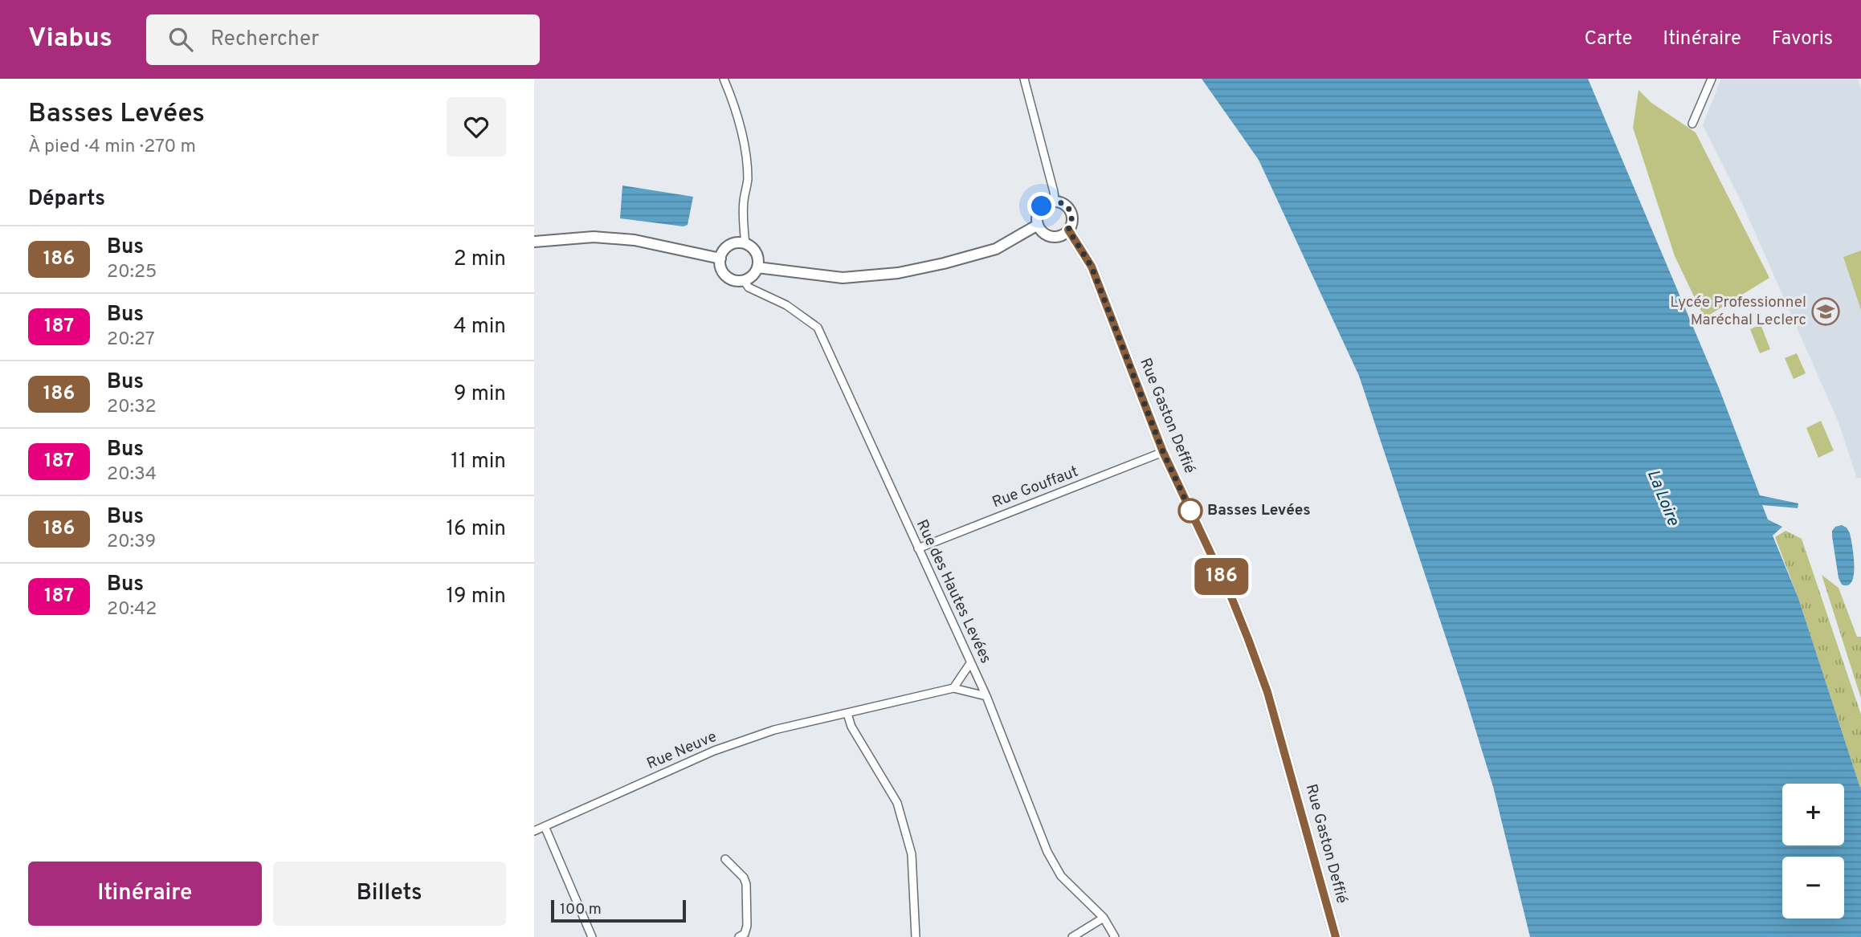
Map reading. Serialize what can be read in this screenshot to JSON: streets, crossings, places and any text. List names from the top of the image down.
{
  "streets": {
    "main road": ["Rue Gaston Deffié"],
    "street": ["Rue Gouffaut", "Rue des Hautes Levées", "Rue Neuve"]
  },
  "crossings": [
    ["Rue Gaston Deffié", "Rue Gouffaut"],
    ["Rue Gouffaut", "Rue des Hautes Levées"]
  ],
  "water": ["La Loire"],
  "places": {
    "school or university": ["Lycée Professionnel Maréchal Leclerc"],
    "other": ["Basses Levées"]
  },
  "lines": ["bus line 186"],
  "scale_bar": "100 m",
  "page": {
    "header": "Viabus",
    "search": "Rechercher",
    "nav": ["Carte", "Itinéraire", "Favoris"],
    "heading": [
      ["Basses Levées", "À pied · 4 min · 270 m"],
      "Départs"
    ],
    "on_map": "186",
    "list": [
      {
        "mark": "186",
        "name": "Bus",
        "note": "20:25",
        "value": "2 min"
      },
      {
        "mark": "187",
        "name": "Bus",
        "note": "20:27",
        "value": "4 min"
      },
      {
        "mark": "186",
        "name": "Bus",
        "note": "20:32",
        "value": "9 min"
      },
      {
        "mark": "187",
        "name": "Bus",
        "note": "20:34",
        "value": "11 min"
      },
      {
        "mark": "186",
        "name": "Bus",
        "note": "20:39",
        "value": "16 min"
      },
      {
        "mark": "187",
        "name": "Bus",
        "note": "20:42",
        "value": "19 min"
      }
    ],
    "map_buttons": ["+", "−"],
    "buttons": ["Itinéraire", "Billets"],
    "scale": "100 m"
  }
}
